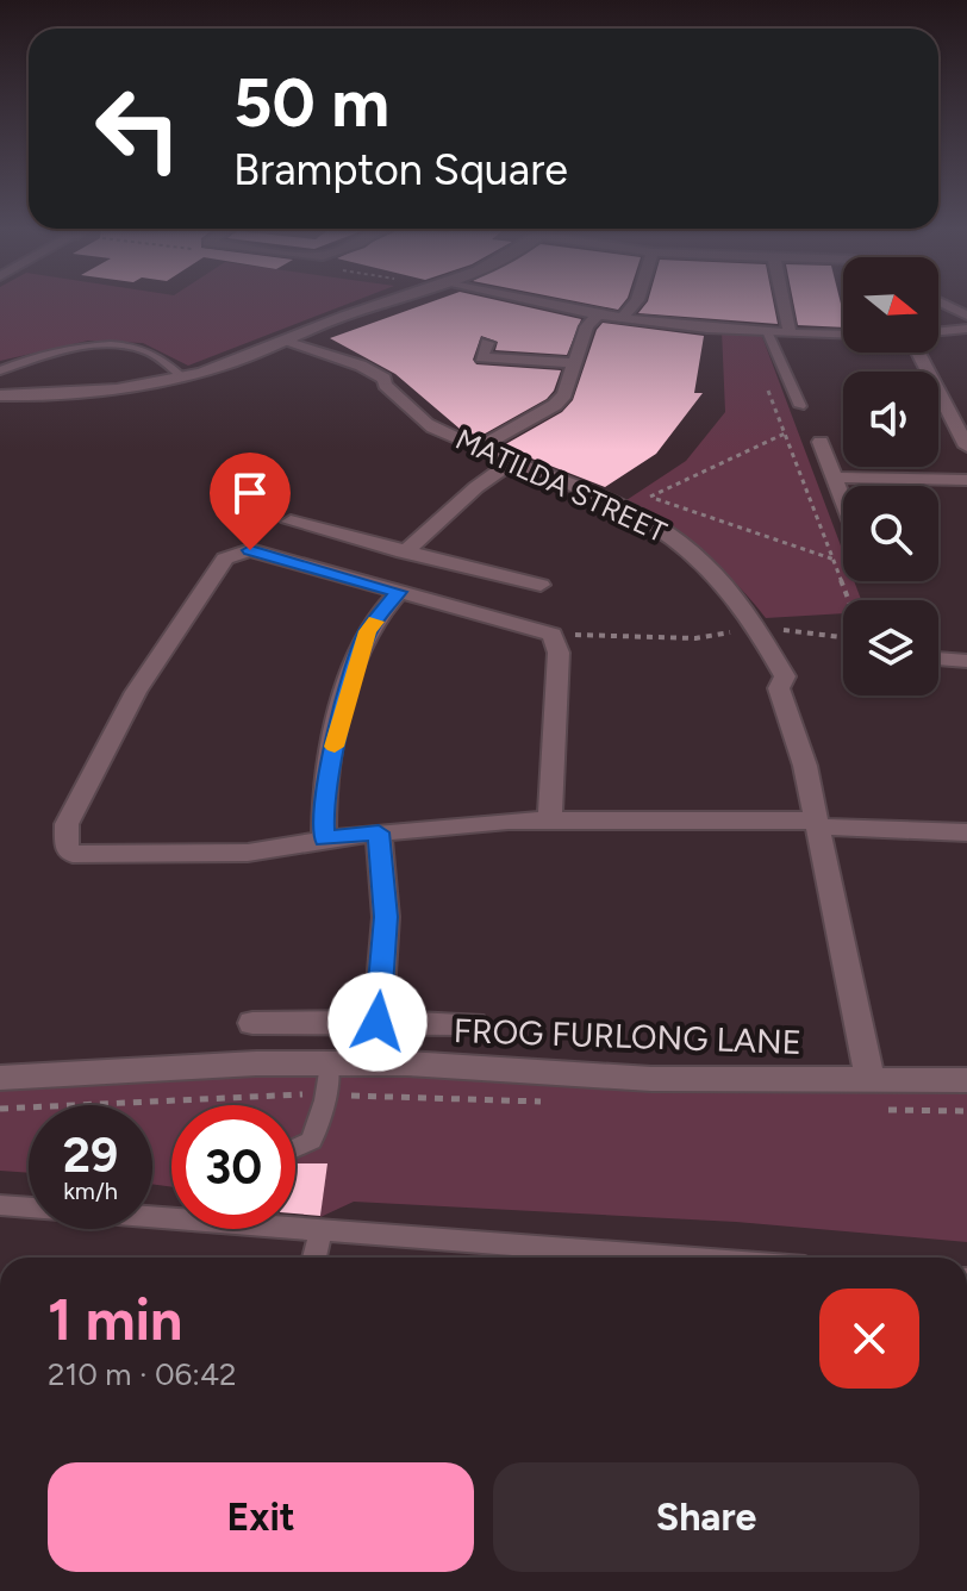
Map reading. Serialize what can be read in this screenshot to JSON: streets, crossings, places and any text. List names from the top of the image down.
{
  "streets": {
    "street": ["MATILDA STREET", "FROG FURLONG LANE"]
  },
  "crossings": [
    ["MATILDA STREET", "FROG FURLONG LANE"]
  ],
  "north": "right",
  "page": {
    "turn": ["50 m", "Brampton Square"],
    "speed": "29 km/h",
    "limit": "30",
    "heading": ["1 min", "210 m · 06:42"],
    "buttons": ["Exit", "Share"]
  }
}
